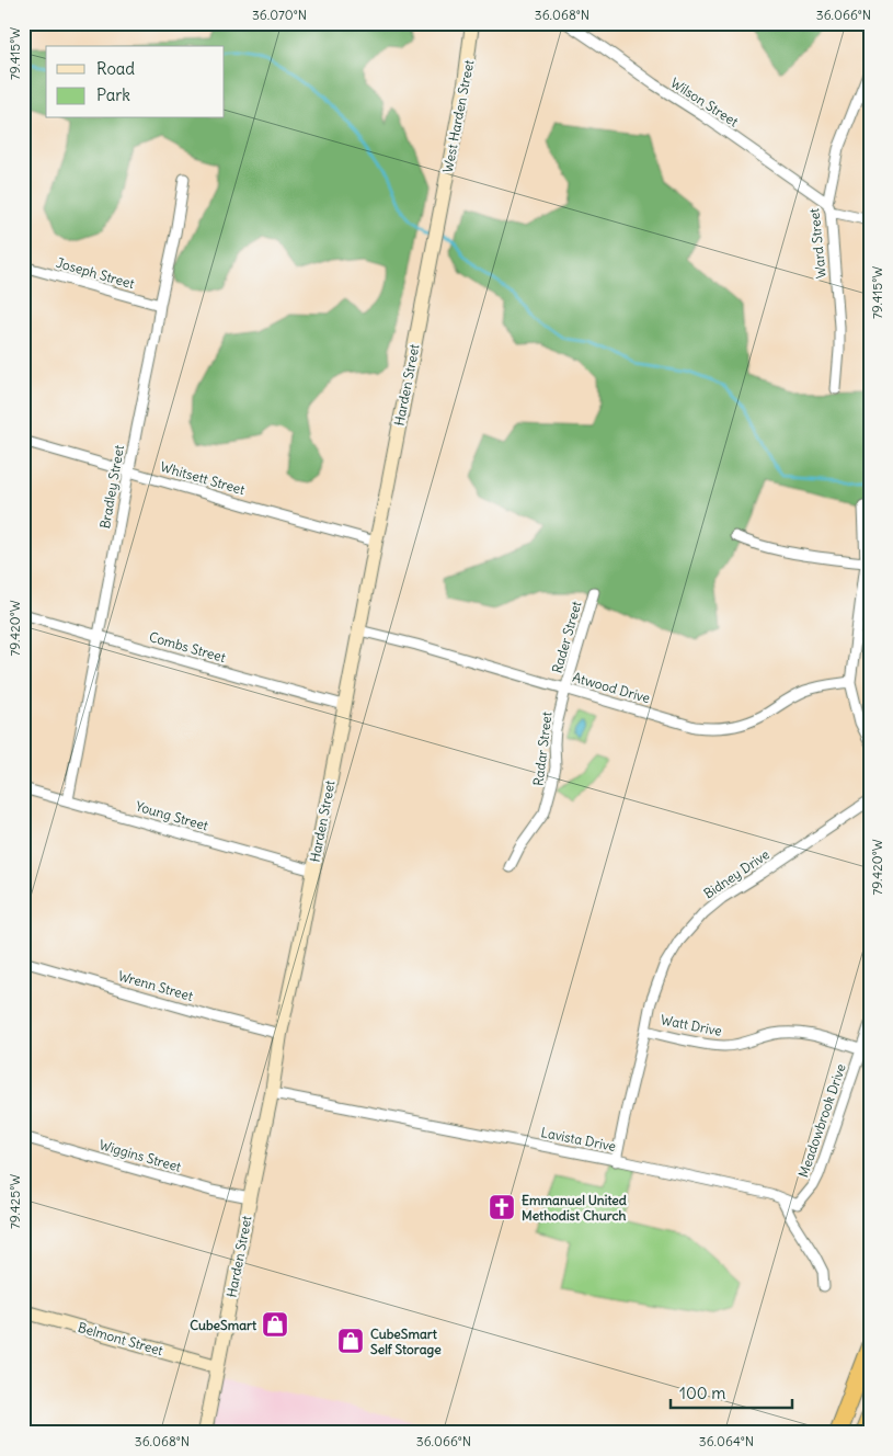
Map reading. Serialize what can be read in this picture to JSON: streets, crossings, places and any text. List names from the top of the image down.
{
  "streets": {
    "main road": ["West Harden Street", "Harden Street", "Belmont Street"],
    "street": [
      "Wilson Street",
      "Ward Street",
      "Joseph Street",
      "Whitsett Street",
      "Bradley Street",
      "Rader Street",
      "Combs Street",
      "Atwood Drive",
      "Radar Street",
      "Young Street",
      "Bidney Drive",
      "Wrenn Street",
      "Watt Drive",
      "Meadowbrook Drive",
      "Lavista Drive",
      "Wiggins Street"
    ]
  },
  "crossings": [
    ["Wilson Street", "Ward Street"],
    ["West Harden Street", "Harden Street"],
    ["Joseph Street", "Bradley Street"],
    ["Harden Street", "Whitsett Street"],
    ["Harden Street", "Combs Street"],
    ["Harden Street", "Atwood Drive"],
    ["Harden Street", "Young Street"],
    ["Harden Street", "Wrenn Street"],
    ["Harden Street", "Lavista Drive"],
    ["Harden Street", "Wiggins Street"],
    ["Harden Street", "Belmont Street"],
    ["Whitsett Street", "Bradley Street"],
    ["Bradley Street", "Combs Street"],
    ["Bradley Street", "Young Street"],
    ["Rader Street", "Atwood Drive"],
    ["Rader Street", "Radar Street"],
    ["Atwood Drive", "Radar Street"],
    ["Bidney Drive", "Watt Drive"],
    ["Bidney Drive", "Lavista Drive"],
    ["Watt Drive", "Meadowbrook Drive"],
    ["Meadowbrook Drive", "Lavista Drive"]
  ],
  "places": {
    "church": ["Emmanuel United Methodist Church"],
    "shop": ["CubeSmart", "CubeSmart Self Storage"]
  },
  "legend": ["Road", "Park"],
  "scale_bar": "100 m",
  "coordinates": [
    "36.070°N",
    "36.068°N",
    "36.066°N",
    "79.415°W",
    "79.420°W",
    "79.425°W",
    "36.064°N"
  ]
}
